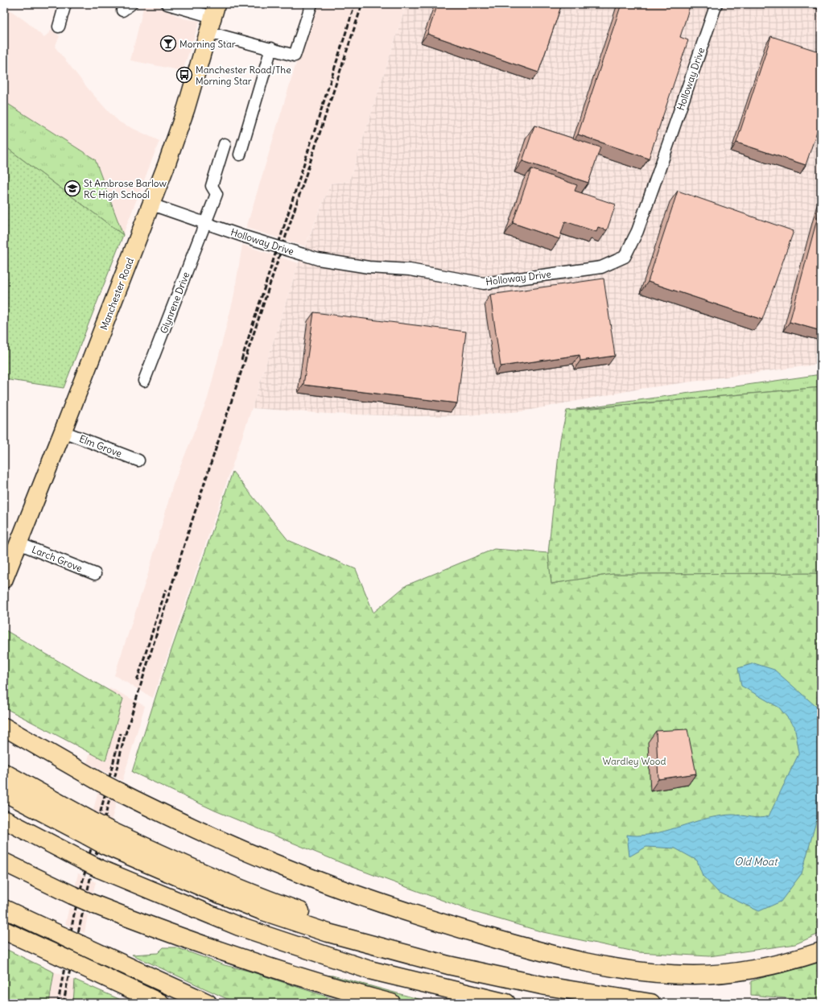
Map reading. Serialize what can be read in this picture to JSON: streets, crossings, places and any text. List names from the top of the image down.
{
  "streets": {
    "main road": ["Manchester Road"],
    "street": [
      "Holloway Drive",
      "Glynrene Drive",
      "Elm Grove",
      "Larch Grove"
    ]
  },
  "crossings": [
    ["Holloway Drive", "Manchester Road"],
    ["Holloway Drive", "Glynrene Drive"],
    ["Manchester Road", "Elm Grove"],
    ["Manchester Road", "Larch Grove"]
  ],
  "water": ["Old Moat"],
  "parks": ["Wardley Wood"],
  "places": {
    "bar": ["Morning Star"],
    "bus stop": ["Manchester Road/The Morning Star"],
    "school or university": ["St Ambrose Barlow RC High School"]
  }
}
